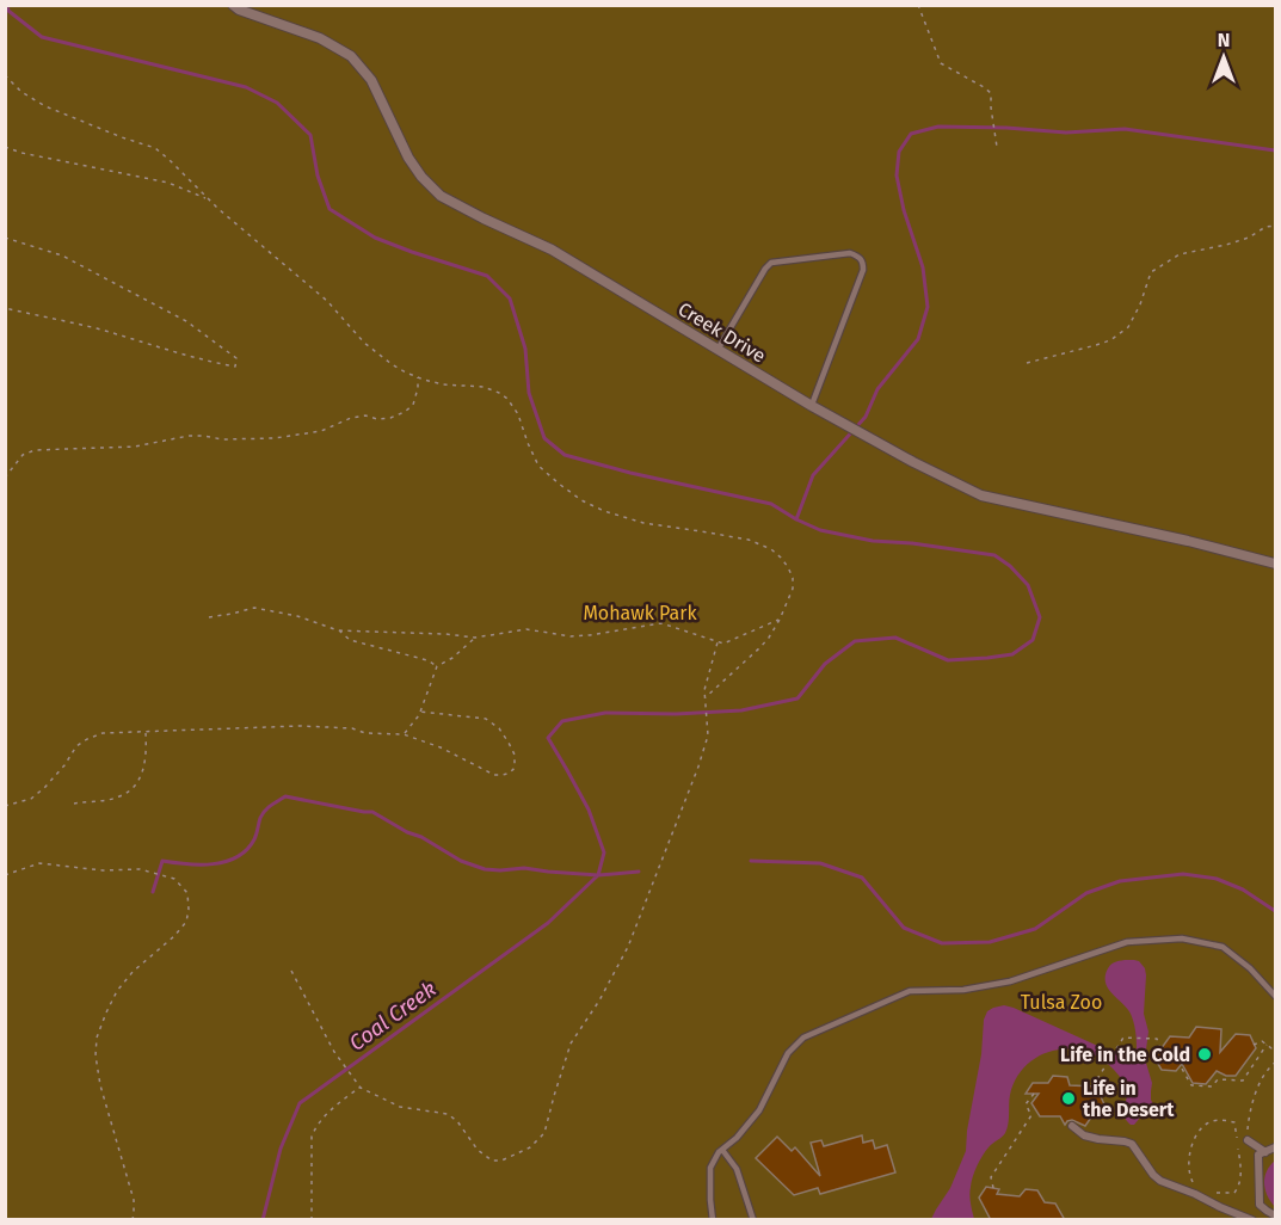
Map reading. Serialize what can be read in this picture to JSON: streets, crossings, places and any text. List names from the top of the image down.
{
  "streets": {
    "street": ["Creek Drive"]
  },
  "water": ["Coal Creek"],
  "parks": ["Mohawk Park", "Tulsa Zoo"],
  "places": ["Life in the Cold", "Life in the Desert"],
  "north": "top"
}
